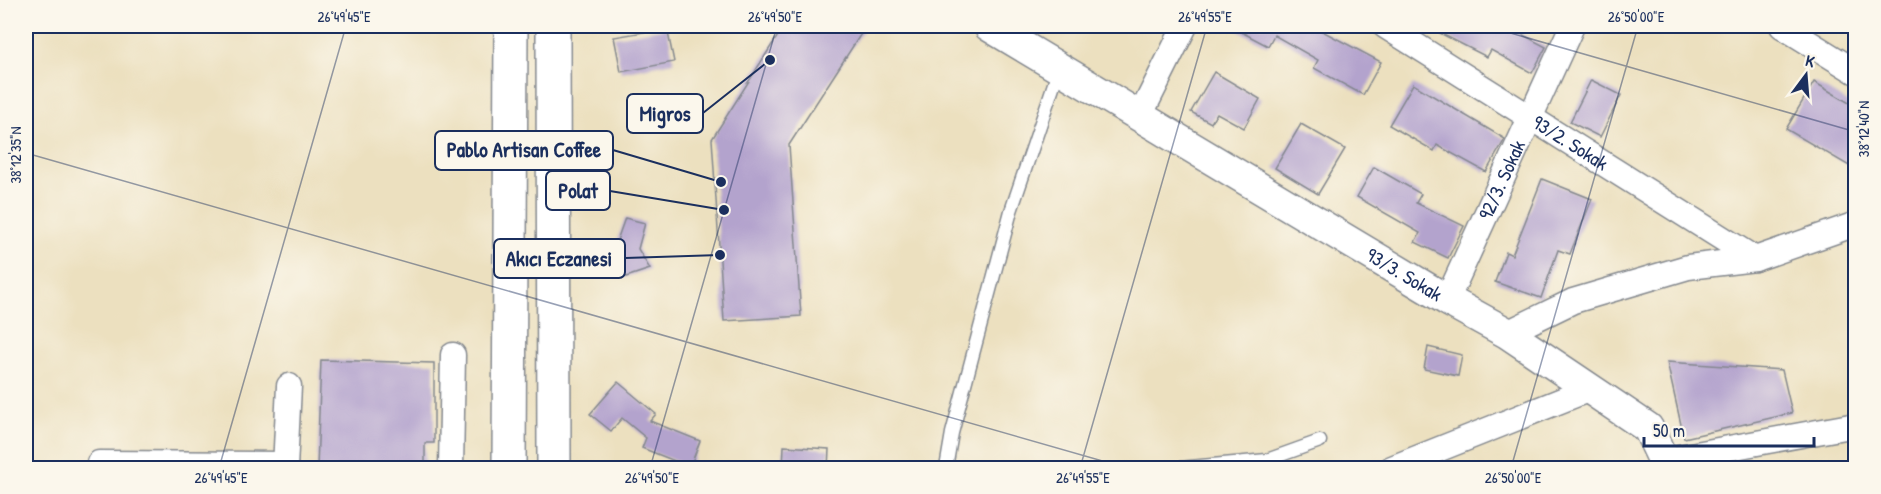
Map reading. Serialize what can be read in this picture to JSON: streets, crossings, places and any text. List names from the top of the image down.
{
  "streets": {
    "street": ["93/2. Sokak", "92/3. Sokak", "93/3. Sokak"]
  },
  "crossings": [
    ["93/2. Sokak", "92/3. Sokak"],
    ["92/3. Sokak", "93/3. Sokak"]
  ],
  "places": [
    "Migros",
    "Pablo Artisan Coffee",
    "Polat",
    "Akıcı Eczanesi"
  ],
  "scale_bar": "50 m",
  "north": "top",
  "coordinates": [
    "26°49'45\"E",
    "26°49'50\"E",
    "26°49'55\"E",
    "26°50'00\"E",
    "38°12'40\"N",
    "38°12'35\"N"
  ]
}
